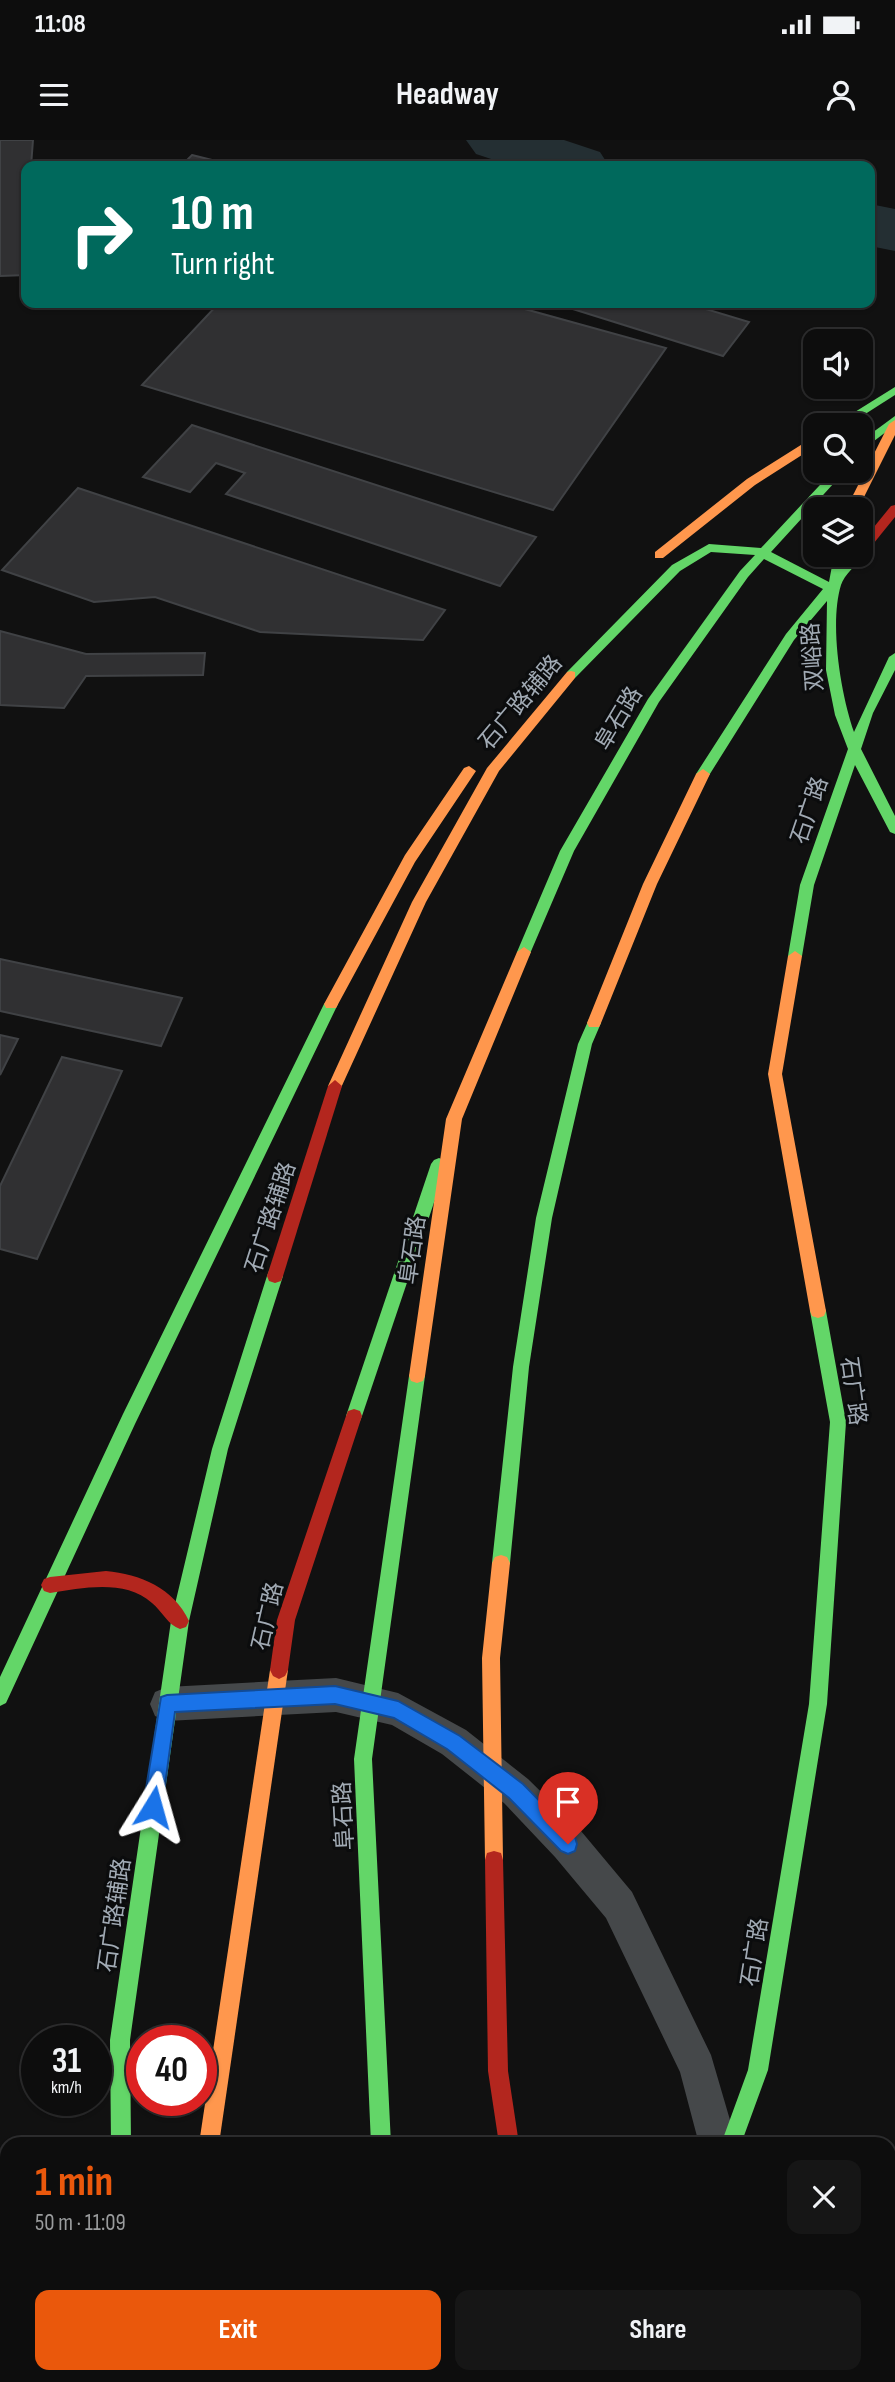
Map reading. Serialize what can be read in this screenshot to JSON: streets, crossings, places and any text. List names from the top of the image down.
{
  "streets": {
    "main road": [
      "双峪路",
      "石广路辅路",
      "阜石路",
      "石广路"
    ]
  },
  "crossings": [
    ["双峪路", "石广路辅路"],
    ["阜石路", "石广路"]
  ],
  "page": {
    "status": "11:08",
    "header": "Headway",
    "turn": ["10 m", "Turn right"],
    "speed": "31 km/h",
    "limit": "40",
    "heading": ["1 min", "50 m · 11:09"],
    "buttons": ["Exit", "Share"]
  }
}
